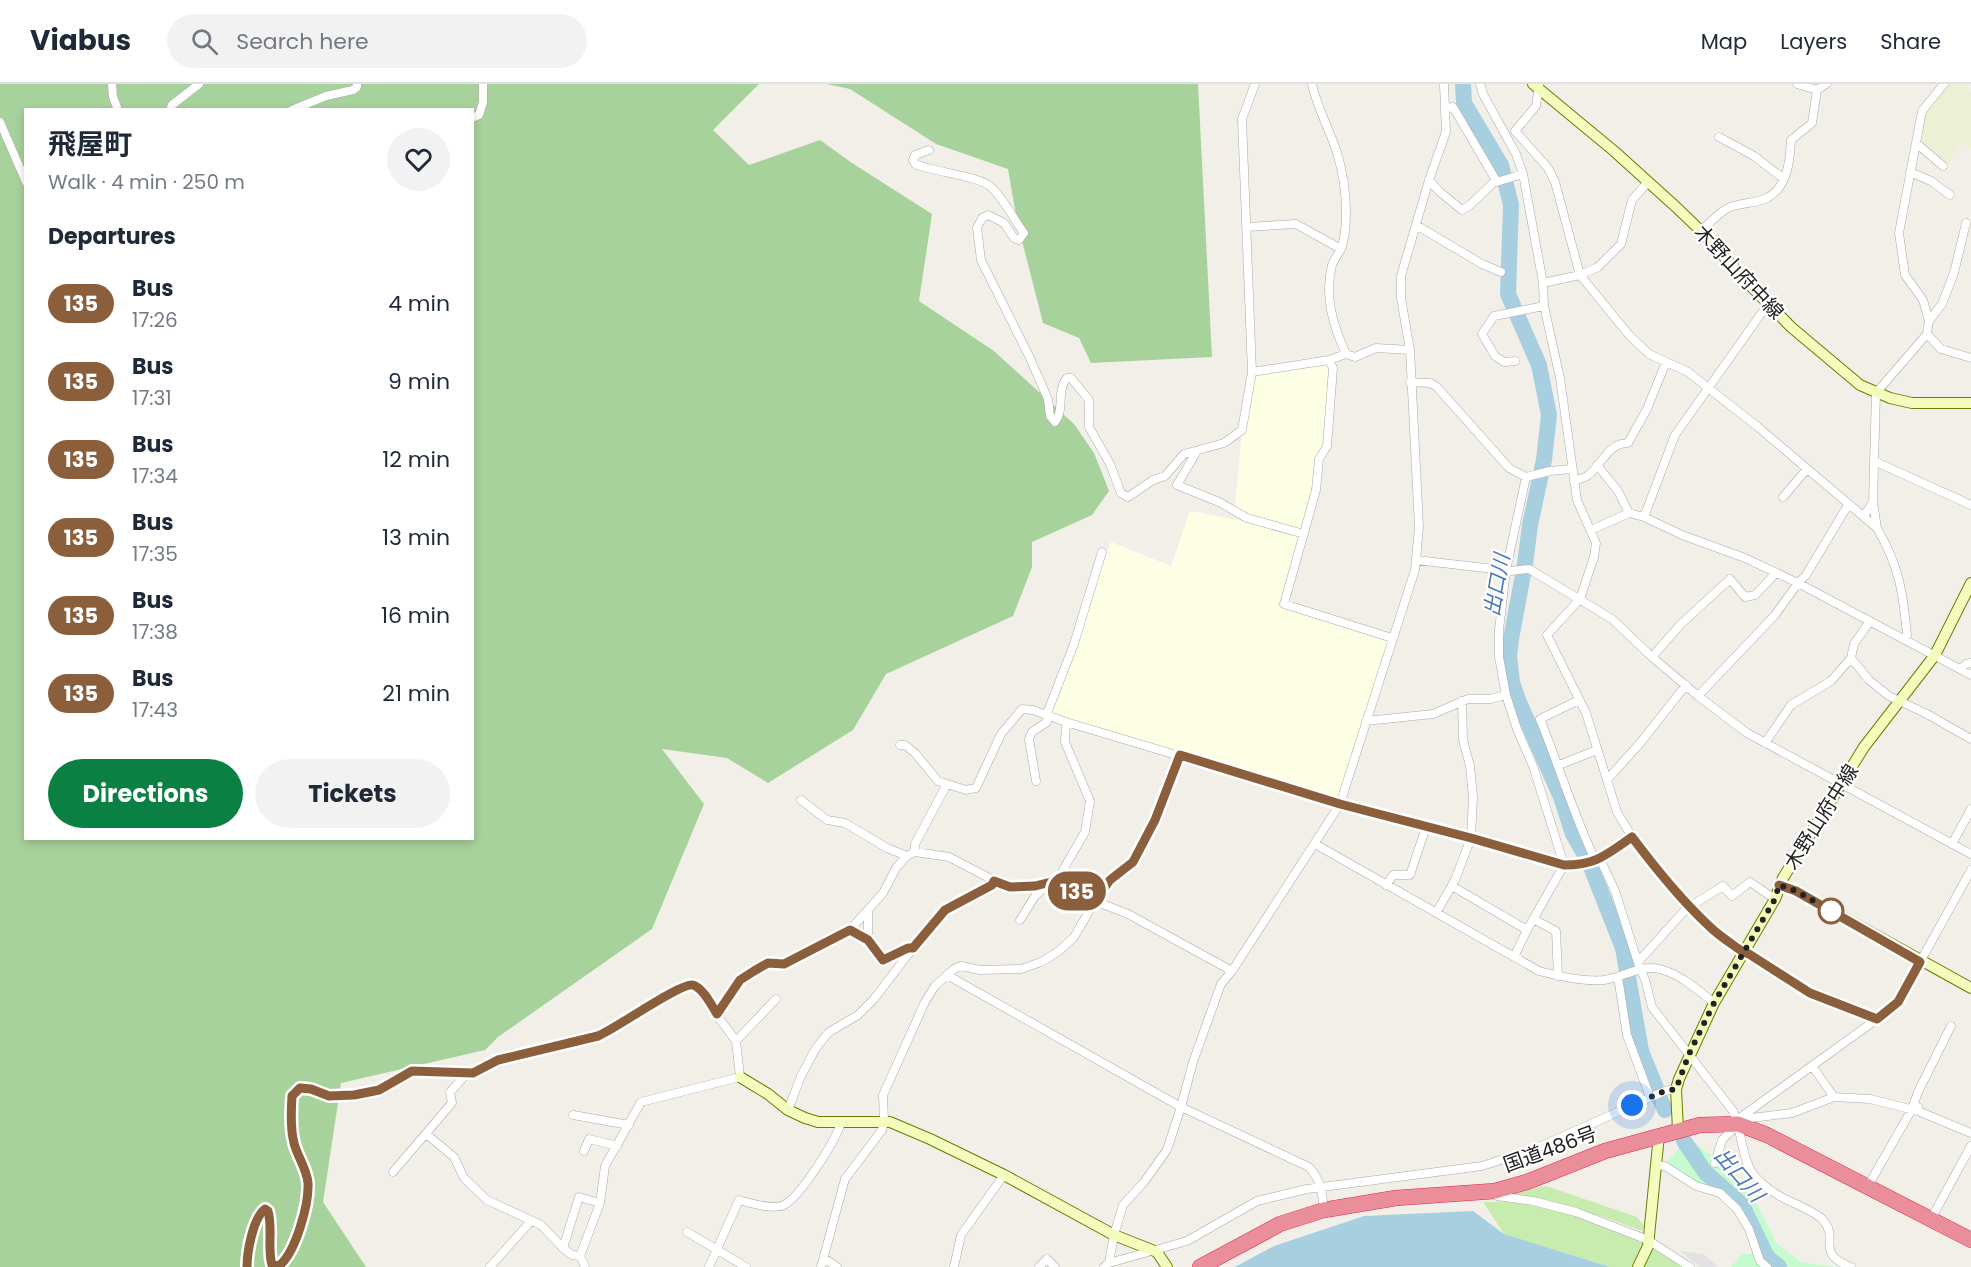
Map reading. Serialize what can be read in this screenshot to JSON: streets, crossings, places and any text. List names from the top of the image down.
{
  "streets": {
    "highway": ["国道486号"],
    "main road": ["木野山府中線"]
  },
  "crossings": [
    ["木野山府中線", "国道486号"]
  ],
  "water": ["出口川"],
  "lines": ["bus line 135"],
  "page": {
    "header": "Viabus",
    "search": "Search here",
    "nav": ["Map", "Layers", "Share"],
    "on_map": "135",
    "heading": [
      ["飛屋町", "Walk · 4 min · 250 m"],
      "Departures"
    ],
    "list": [
      {
        "mark": "135",
        "name": "Bus",
        "note": "17:26",
        "value": "4 min"
      },
      {
        "mark": "135",
        "name": "Bus",
        "note": "17:31",
        "value": "9 min"
      },
      {
        "mark": "135",
        "name": "Bus",
        "note": "17:34",
        "value": "12 min"
      },
      {
        "mark": "135",
        "name": "Bus",
        "note": "17:35",
        "value": "13 min"
      },
      {
        "mark": "135",
        "name": "Bus",
        "note": "17:38",
        "value": "16 min"
      },
      {
        "mark": "135",
        "name": "Bus",
        "note": "17:43",
        "value": "21 min"
      }
    ],
    "buttons": ["Directions", "Tickets"]
  }
}
